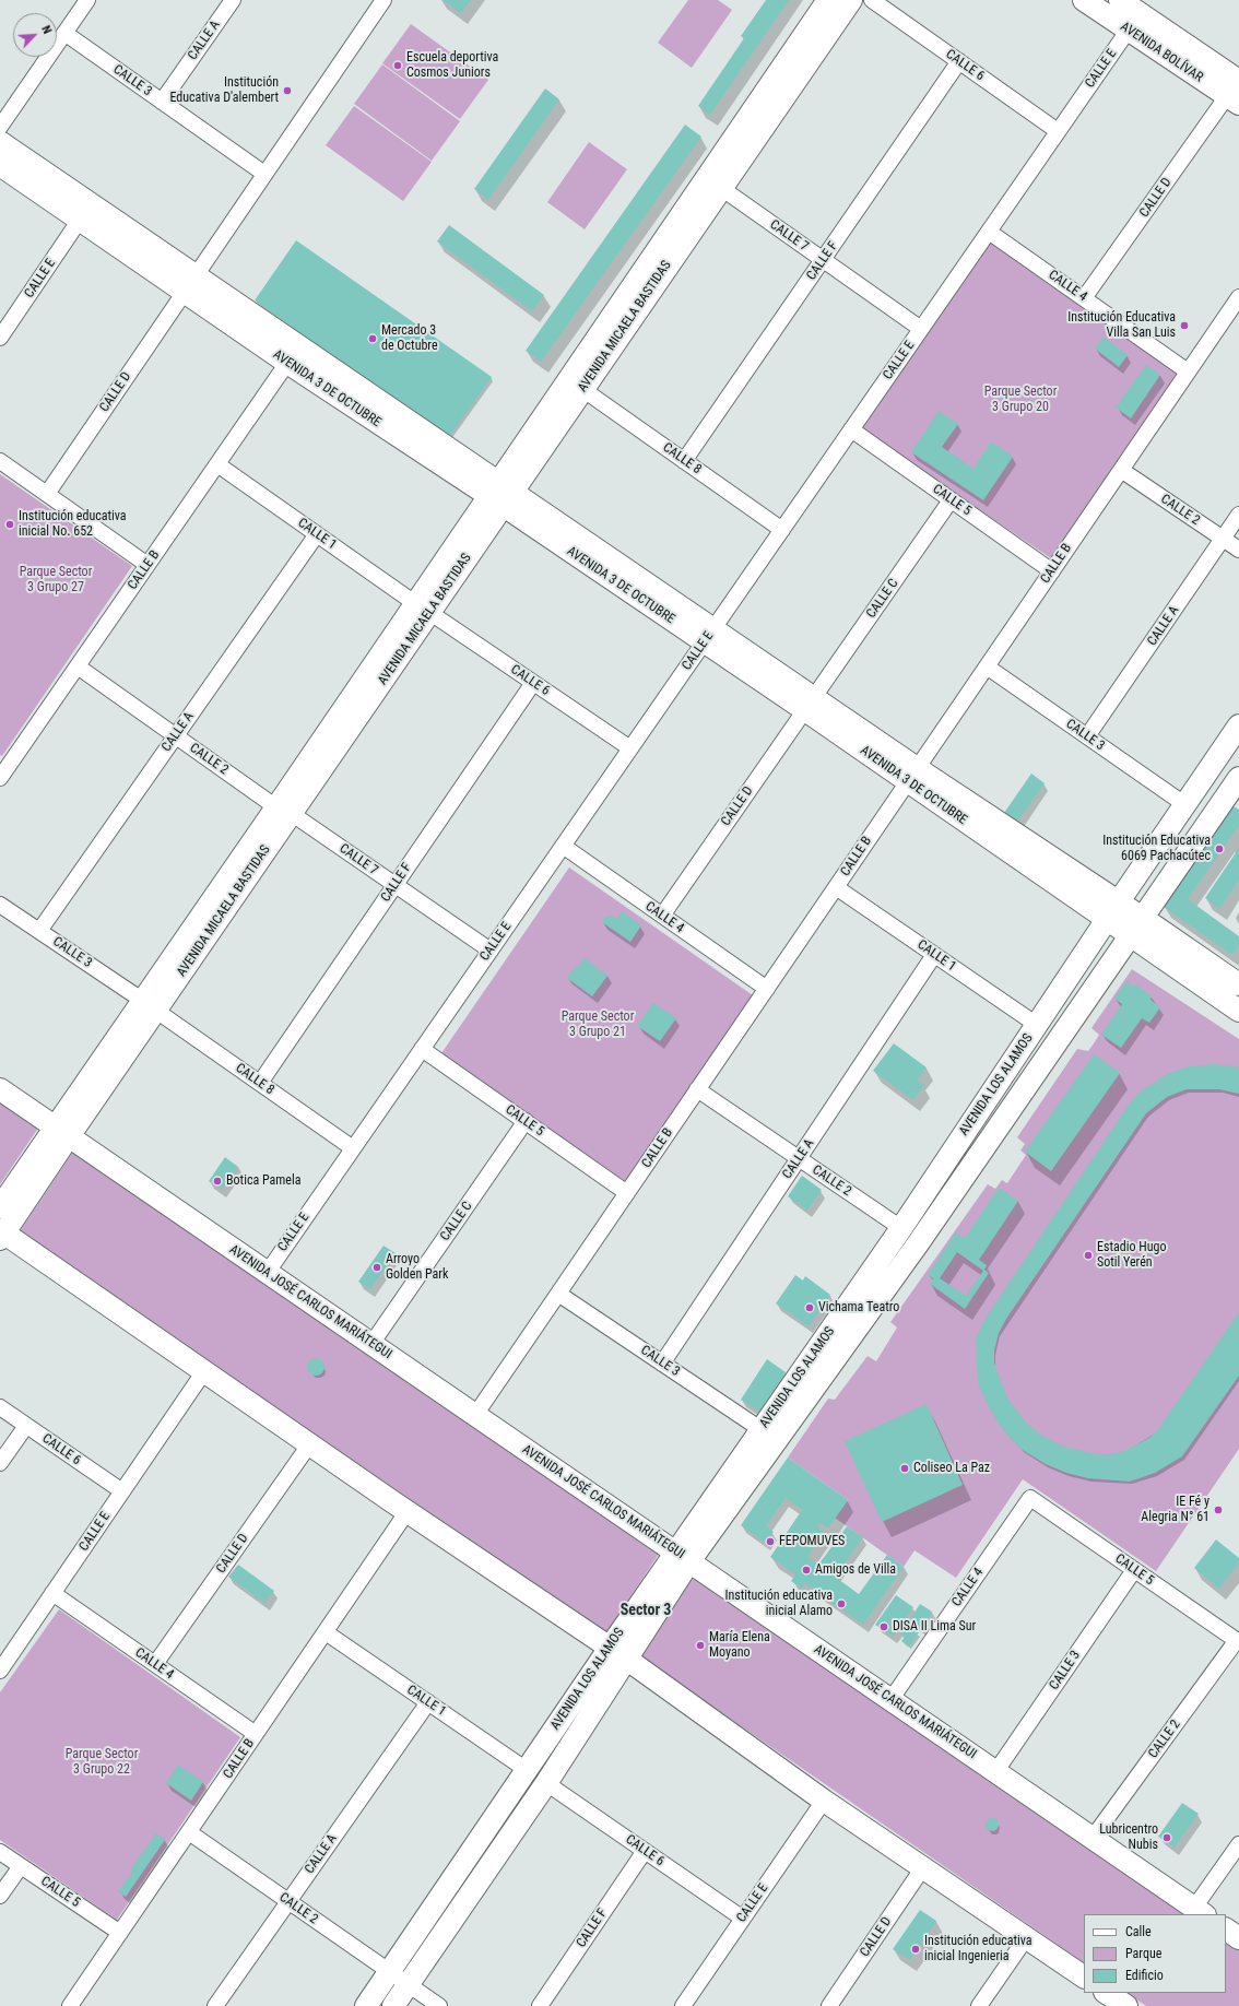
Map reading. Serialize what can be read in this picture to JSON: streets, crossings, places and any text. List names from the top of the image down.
{
  "streets": {
    "street": [
      "CALLE A",
      "AVENIDA BOLÍVAR",
      "CALLE 6",
      "CALLE E",
      "CALLE 3",
      "CALLE D",
      "CALLE 7",
      "CALLE F",
      "CALLE 4",
      "AVENIDA MICAELA BASTIDAS",
      "AVENIDA 3 DE OCTUBRE",
      "CALLE 8",
      "CALLE 5",
      "CALLE 2",
      "CALLE 1",
      "CALLE B",
      "CALLE C",
      "AVENIDA LOS ALAMOS",
      "AVENIDA JOSÉ CARLOS MARIÁTEGUI"
    ]
  },
  "crossings": [
    ["CALLE A", "CALLE 3"],
    ["CALLE A", "CALLE 2"],
    ["CALLE A", "CALLE 1"],
    ["AVENIDA BOLÍVAR", "CALLE E"],
    ["AVENIDA BOLÍVAR", "CALLE D"],
    ["CALLE 6", "CALLE E"],
    ["CALLE 6", "CALLE F"],
    ["CALLE 6", "AVENIDA MICAELA BASTIDAS"],
    ["CALLE 6", "CALLE 1"],
    ["CALLE 6", "AVENIDA LOS ALAMOS"],
    ["CALLE E", "CALLE 7"],
    ["CALLE E", "CALLE 4"],
    ["CALLE E", "AVENIDA 3 DE OCTUBRE"],
    ["CALLE E", "CALLE 8"],
    ["CALLE E", "CALLE 5"],
    ["CALLE E", "AVENIDA JOSÉ CARLOS MARIÁTEGUI"],
    ["CALLE 3", "CALLE D"],
    ["CALLE 3", "AVENIDA MICAELA BASTIDAS"],
    ["CALLE 3", "CALLE 8"],
    ["CALLE 3", "CALLE 5"],
    ["CALLE 3", "CALLE B"],
    ["CALLE 3", "AVENIDA LOS ALAMOS"],
    ["CALLE 3", "AVENIDA JOSÉ CARLOS MARIÁTEGUI"],
    ["CALLE D", "CALLE 4"],
    ["CALLE D", "AVENIDA 3 DE OCTUBRE"],
    ["CALLE D", "CALLE C"],
    ["CALLE 7", "CALLE F"],
    ["CALLE 7", "AVENIDA MICAELA BASTIDAS"],
    ["CALLE 7", "CALLE 2"],
    ["CALLE F", "CALLE 8"],
    ["CALLE 4", "CALLE 5"],
    ["CALLE 4", "CALLE B"],
    ["CALLE 4", "AVENIDA JOSÉ CARLOS MARIÁTEGUI"],
    ["AVENIDA MICAELA BASTIDAS", "AVENIDA 3 DE OCTUBRE"],
    ["AVENIDA MICAELA BASTIDAS", "CALLE 8"],
    ["AVENIDA MICAELA BASTIDAS", "CALLE 2"],
    ["AVENIDA MICAELA BASTIDAS", "CALLE 1"],
    ["AVENIDA MICAELA BASTIDAS", "AVENIDA JOSÉ CARLOS MARIÁTEGUI"],
    ["AVENIDA 3 DE OCTUBRE", "CALLE B"],
    ["AVENIDA 3 DE OCTUBRE", "CALLE C"],
    ["AVENIDA 3 DE OCTUBRE", "AVENIDA LOS ALAMOS"],
    ["CALLE 5", "CALLE 2"],
    ["CALLE 5", "CALLE B"],
    ["CALLE 5", "CALLE C"],
    ["CALLE 2", "CALLE B"],
    ["CALLE 2", "AVENIDA LOS ALAMOS"],
    ["CALLE 2", "AVENIDA JOSÉ CARLOS MARIÁTEGUI"],
    ["CALLE 1", "CALLE B"],
    ["CALLE 1", "AVENIDA LOS ALAMOS"],
    ["CALLE B", "AVENIDA JOSÉ CARLOS MARIÁTEGUI"],
    ["CALLE C", "AVENIDA JOSÉ CARLOS MARIÁTEGUI"],
    ["AVENIDA LOS ALAMOS", "AVENIDA JOSÉ CARLOS MARIÁTEGUI"]
  ],
  "districts": ["Sector 3"],
  "parks": [
    "Parque Sector 3 Grupo 20",
    "Parque Sector 3 Grupo 27",
    "Parque Sector 3 Grupo 21",
    "Parque Sector 3 Grupo 22"
  ],
  "places": [
    "Escuela deportiva Cosmos Juniors",
    "Institución Educativa D'alembert",
    "Institución Educativa Villa San Luis",
    "Mercado 3 de Octubre",
    "Institución educativa inicial No. 652",
    "Institución Educativa 6069 Pachacútec",
    "Botica Pamela",
    "Estadio Hugo Sotil Yerén",
    "Arroyo Golden Park",
    "Vichama Teatro",
    "Coliseo La Paz",
    "IE Fé y Alegria N° 61",
    "FEPOMUVES",
    "Amigos de Villa",
    "Institución educativa inicial Alamo",
    "DISA II Lima Sur",
    "María Elena Moyano",
    "Lubricentro Nubis",
    "Institución educativa inicial Ingenieria"
  ],
  "legend": ["Calle", "Parque", "Edificio"],
  "north": "top right"
}
